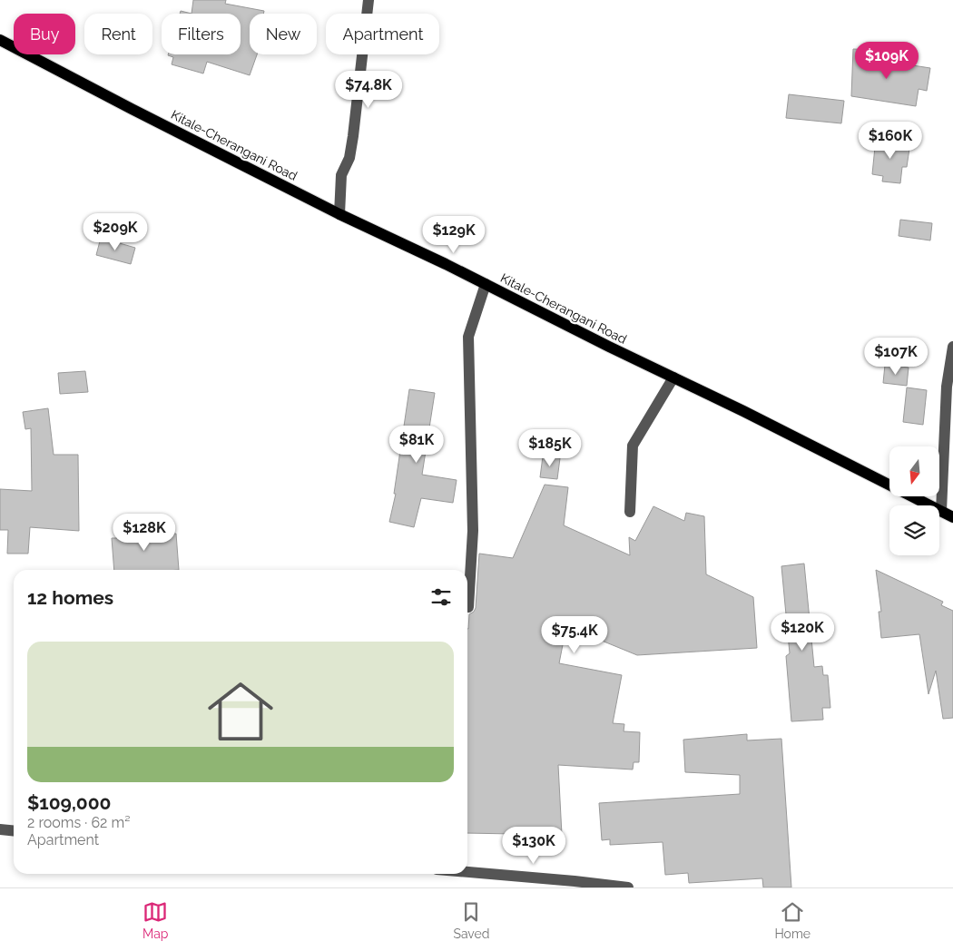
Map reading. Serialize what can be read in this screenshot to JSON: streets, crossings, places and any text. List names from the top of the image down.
{
  "streets": {
    "main road": ["Kitale-Cherangani Road"]
  },
  "north": "bottom",
  "page": {
    "chip": [
      "Buy",
      "Rent",
      "Filters",
      "New",
      "Apartment"
    ],
    "price": [
      "$109K",
      "$74.8K",
      "$160K",
      "$209K",
      "$129K",
      "$107K",
      "$81K",
      "$185K",
      "$128K",
      "$120K",
      "$75.4K",
      "$130K"
    ],
    "heading": "12 homes",
    "list": [
      {
        "name": "$109,000",
        "note": "2 rooms · 62 m² · Apartment"
      }
    ],
    "tabs": ["Map", "Saved", "Home"]
  }
}
